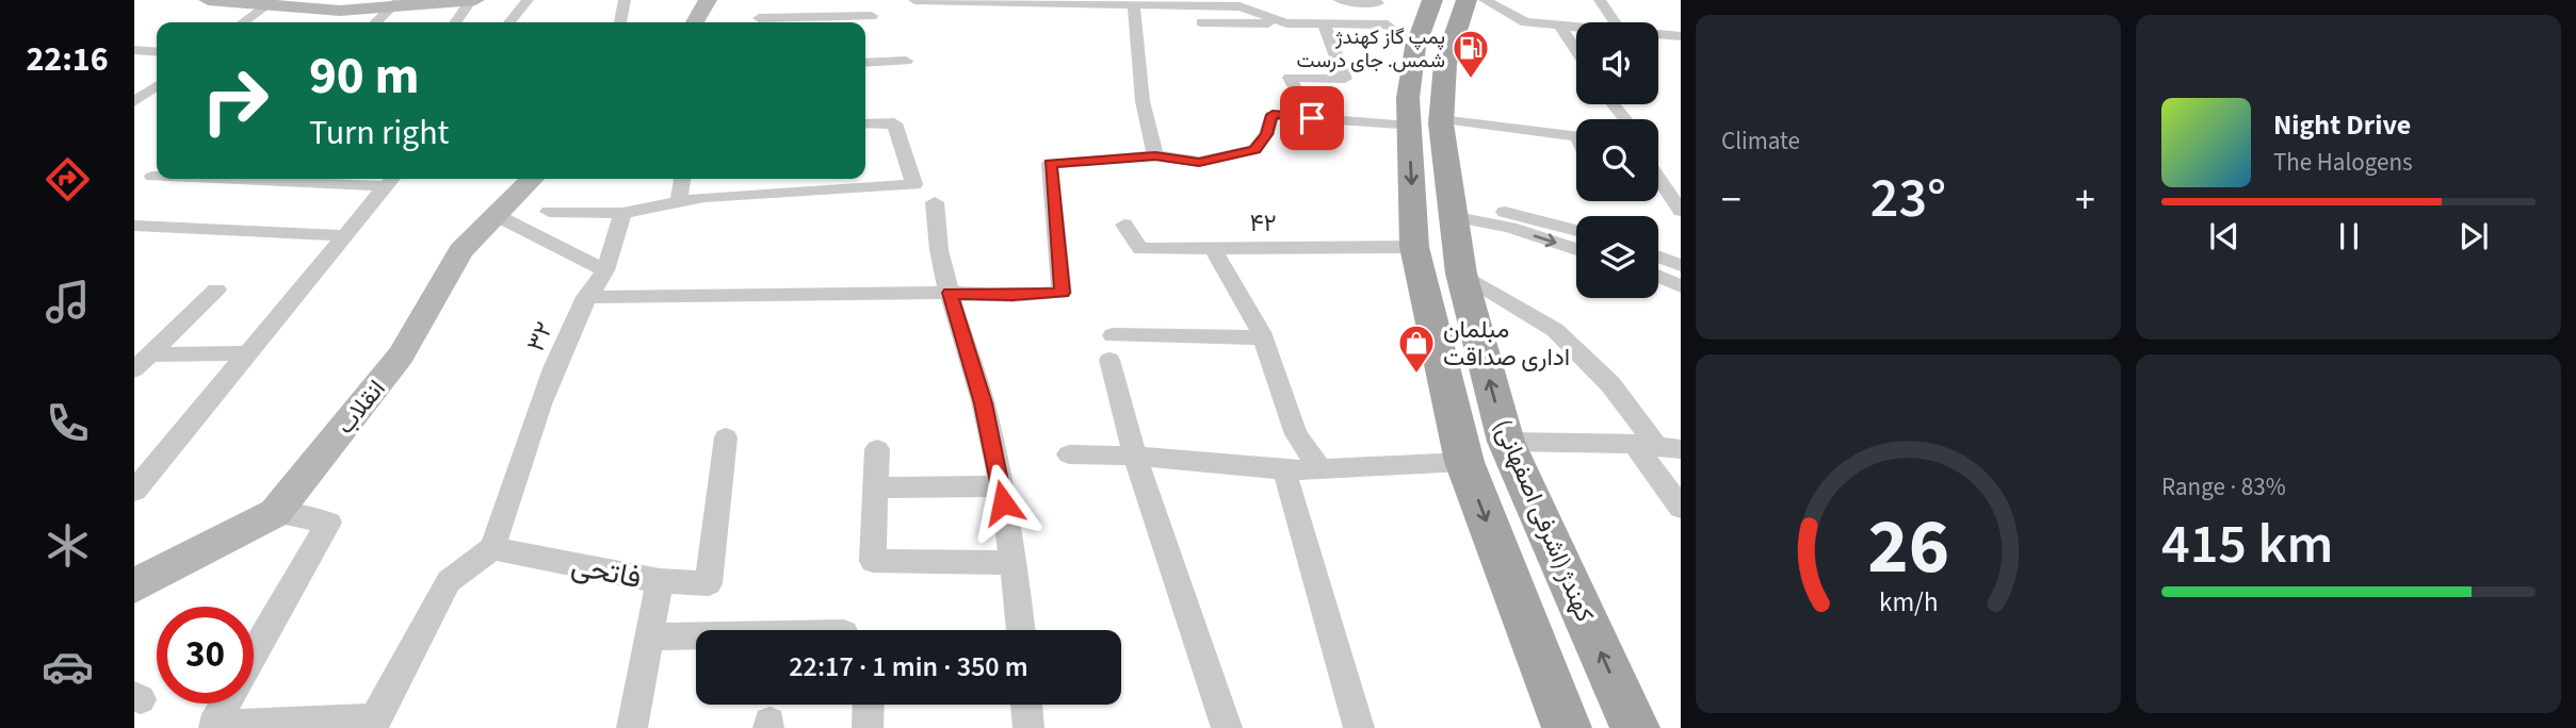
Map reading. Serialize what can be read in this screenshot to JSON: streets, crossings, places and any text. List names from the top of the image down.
{
  "streets": {
    "main road": ["کهندژ (اشرفی اصفهانی)"],
    "street": [
      "۴۲",
      "۳۲",
      "انقلاب",
      "فاتحی"
    ]
  },
  "crossings": [
    ["۴۲", "کهندژ (اشرفی اصفهانی)"],
    ["۳۲", "فاتحی"]
  ],
  "places": {
    "fuel station": ["پمپ گاز کهندژ شمس. جای درست"],
    "shop": ["مبلمان اداری صداقت"]
  },
  "page": {
    "tabs": "22:16",
    "tile": [
      "Climate",
      ["Range · 83%", "415 km"]
    ],
    "turn": ["90 m", "Turn right"],
    "song": ["Night Drive", "The Halogens"],
    "heat": ["−", "23°", "+"],
    "limit": "30",
    "trip": "22:17 · 1 min · 350 m",
    "gauge": ["26", "km/h"]
  }
}
